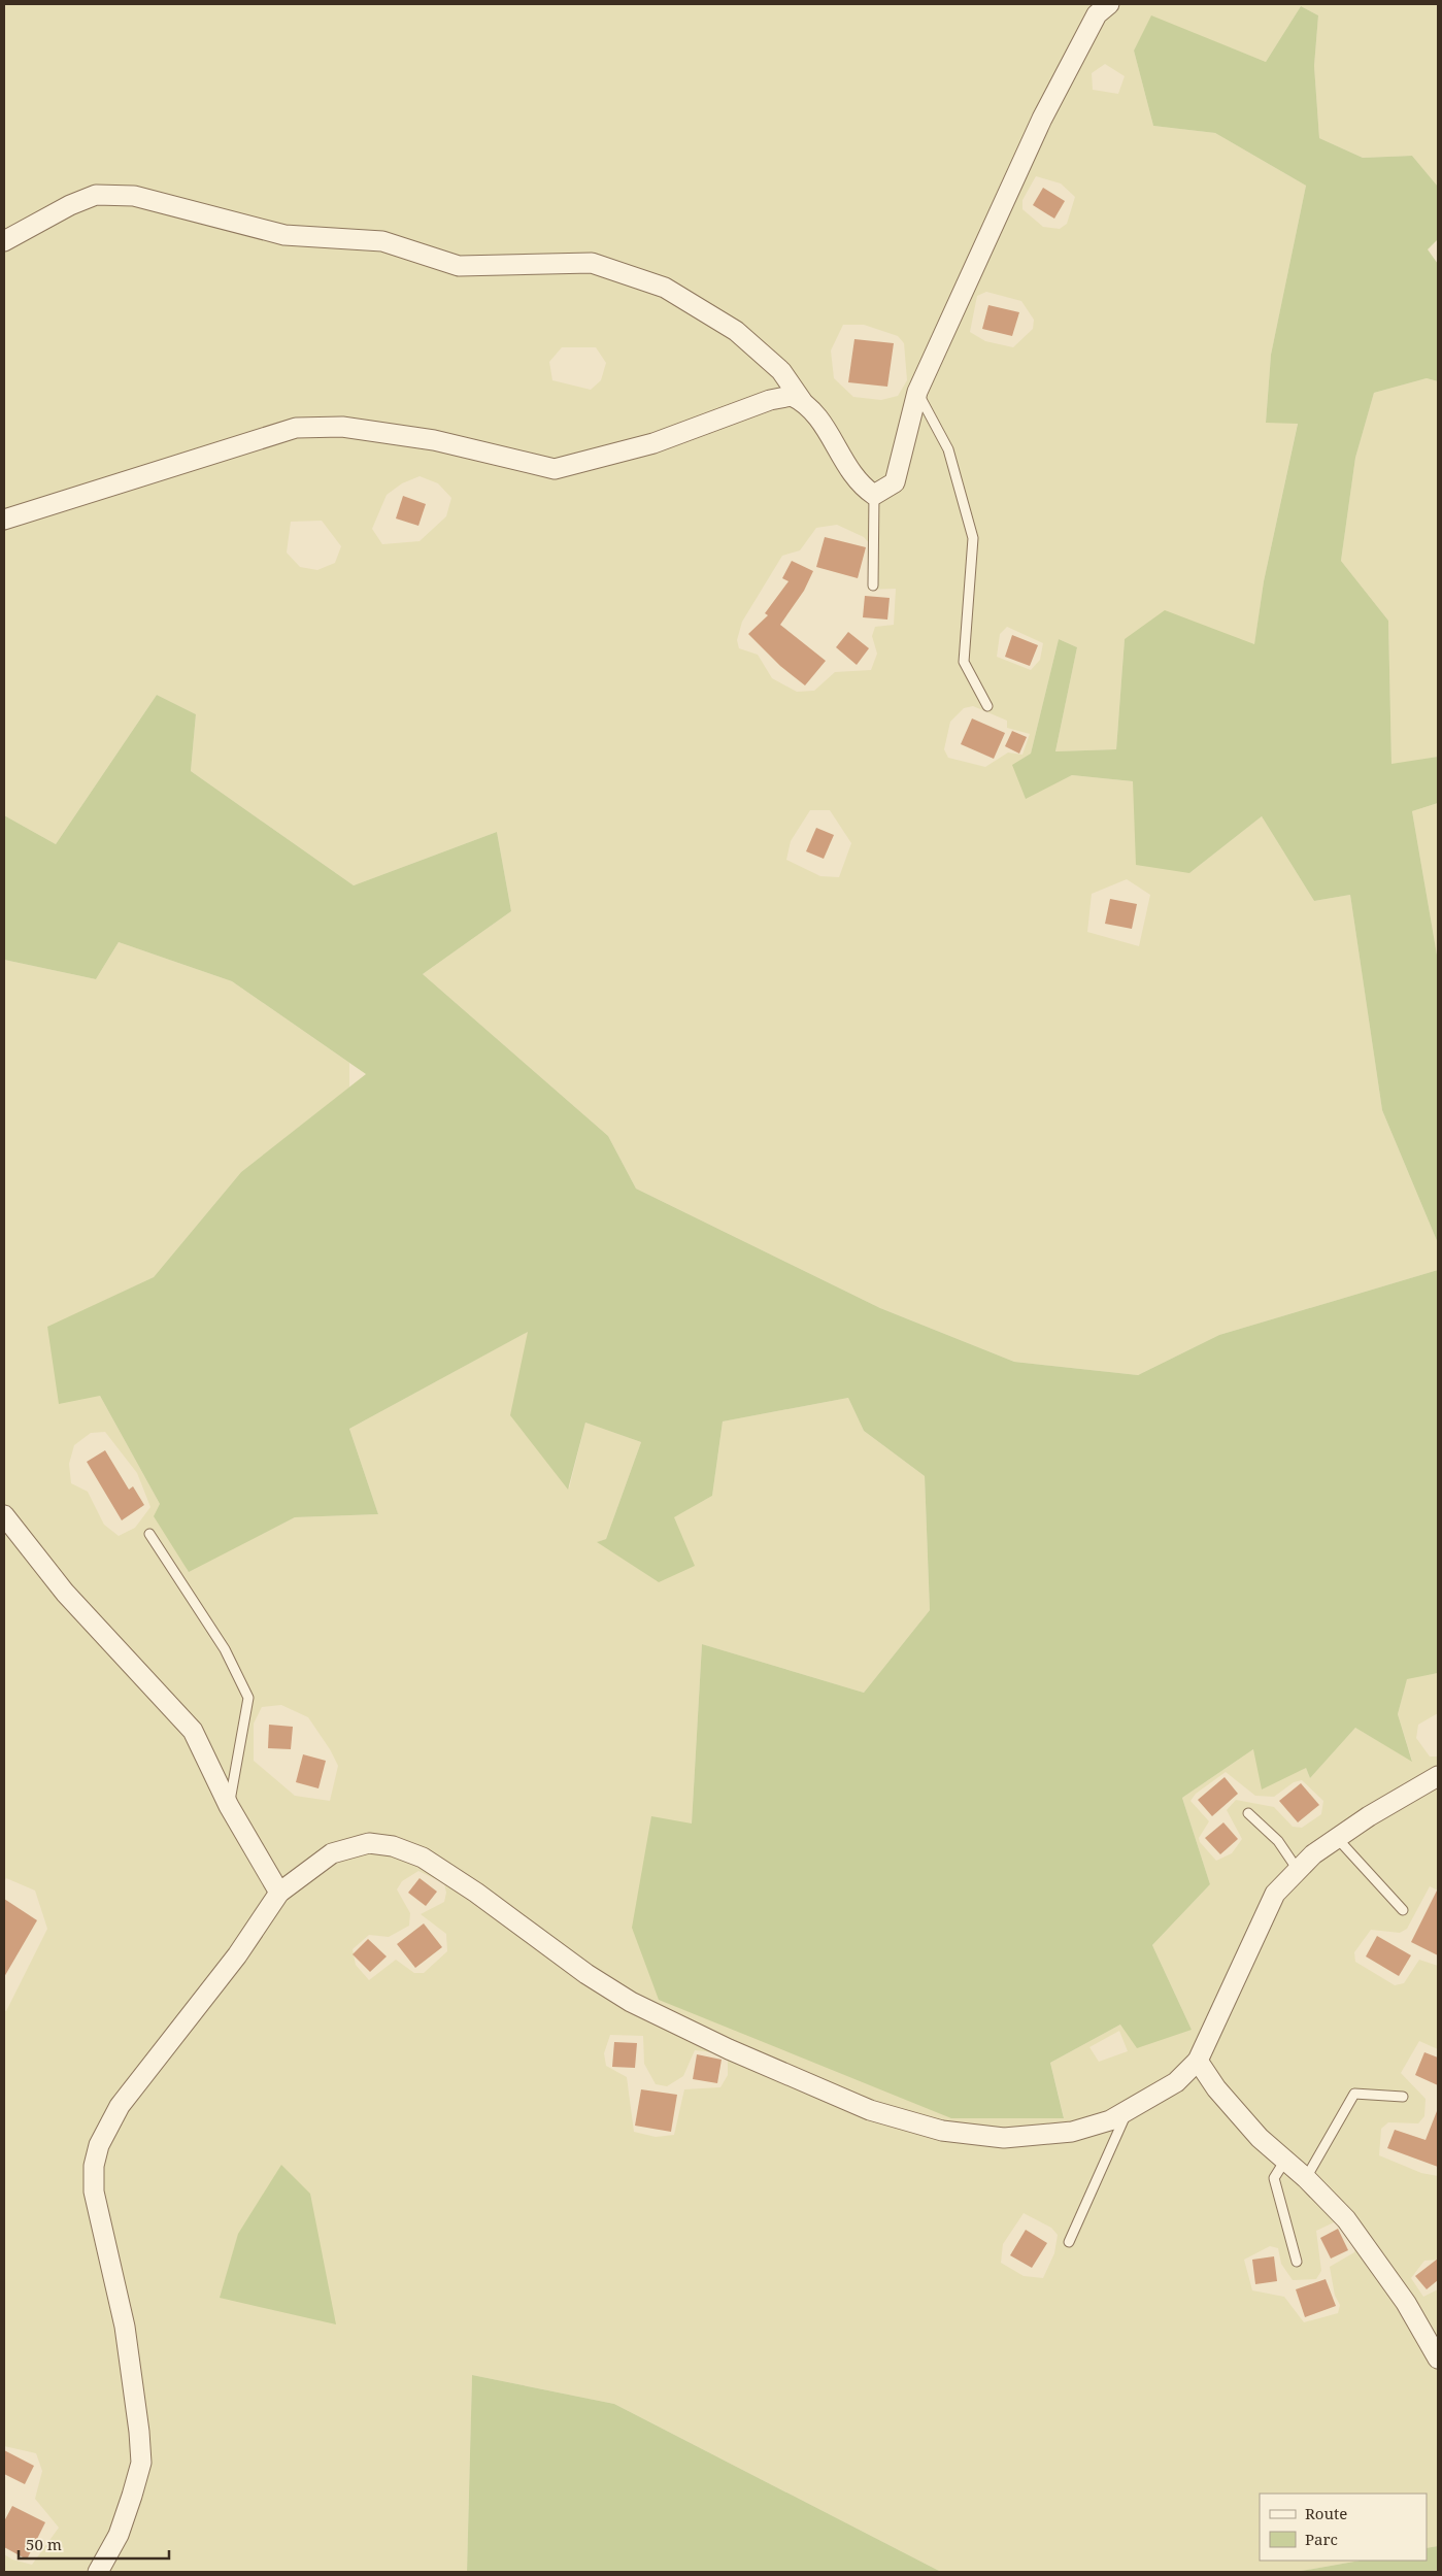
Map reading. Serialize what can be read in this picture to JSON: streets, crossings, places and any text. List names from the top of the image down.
{
  "legend": ["Route", "Parc"],
  "scale_bar": "50 m"
}
